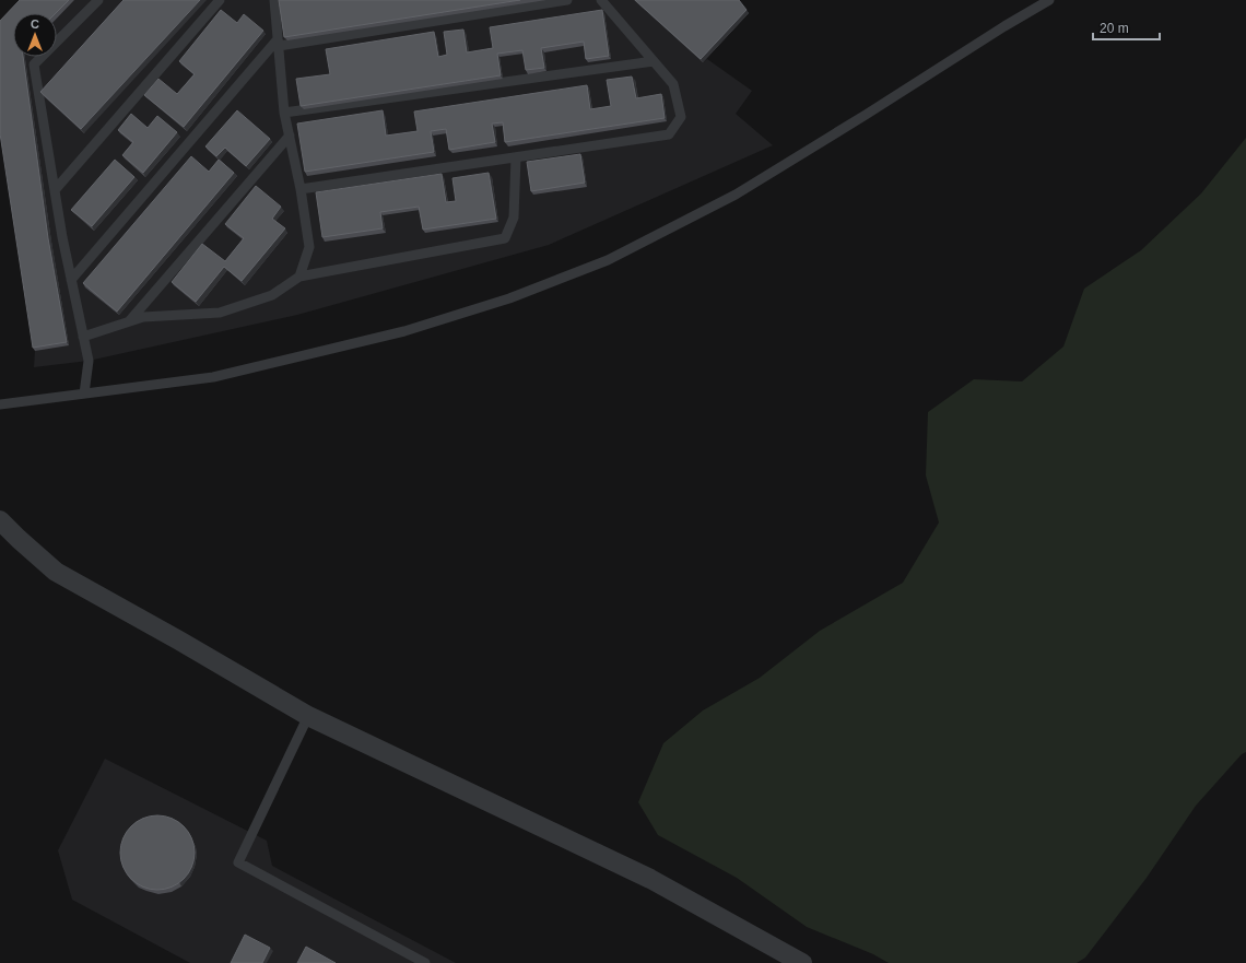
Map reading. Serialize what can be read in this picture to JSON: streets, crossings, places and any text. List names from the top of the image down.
{
  "scale_bar": "20 m",
  "north": "top"
}
